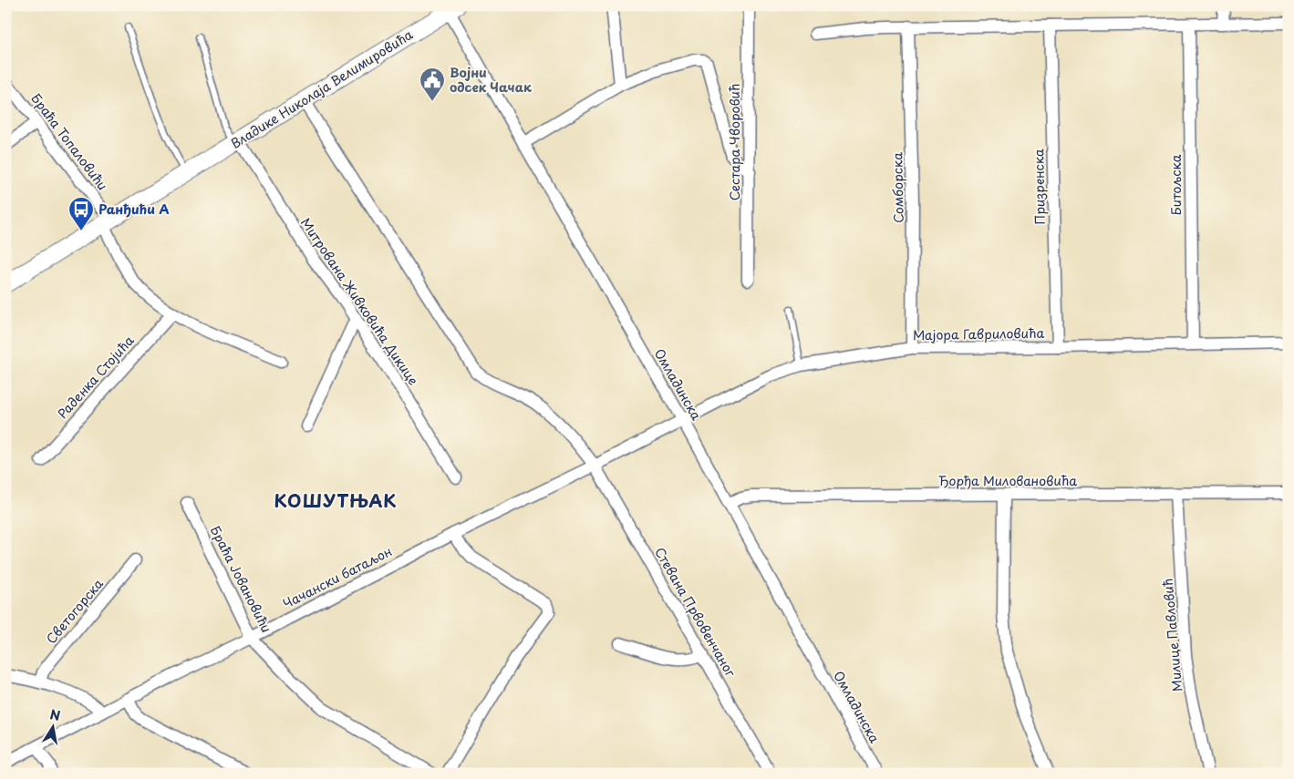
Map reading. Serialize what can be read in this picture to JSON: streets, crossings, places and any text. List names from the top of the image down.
{
  "streets": {
    "street": [
      "Владике Николаја Велимировића",
      "Браћа Топаловићи",
      "Сестара Чворовић",
      "Битољска",
      "Призренска",
      "Сомборска",
      "Митрована Живковића Дикице",
      "Мајора Гавриловића",
      "Раденка Стојића",
      "Омладинска",
      "Ђорђа Миловановића",
      "Чачански батаљон",
      "Браћа Јовановићи",
      "Светогорска",
      "Стевана Првовенчаног",
      "Милице Павловић"
    ]
  },
  "crossings": [
    ["Владике Николаја Велимировића", "Браћа Топаловићи"],
    ["Владике Николаја Велимировића", "Митрована Живковића Дикице"],
    ["Владике Николаја Велимировића", "Омладинска"],
    ["Владике Николаја Велимировића", "Стевана Првовенчаног"],
    ["Браћа Топаловићи", "Раденка Стојића"],
    ["Битољска", "Мајора Гавриловића"],
    ["Призренска", "Мајора Гавриловића"],
    ["Сомборска", "Мајора Гавриловића"],
    ["Мајора Гавриловића", "Омладинска"],
    ["Мајора Гавриловића", "Чачански батаљон"],
    ["Омладинска", "Ђорђа Миловановића"],
    ["Омладинска", "Чачански батаљон"],
    ["Ђорђа Миловановића", "Милице Павловић"],
    ["Чачански батаљон", "Браћа Јовановићи"],
    ["Чачански батаљон", "Стевана Првовенчаног"]
  ],
  "districts": ["КОШУТЊАК"],
  "places": {
    "public building": ["Војни одсек Чачак"],
    "bus stop": ["Ранђићи А"]
  },
  "north": "top"
}
